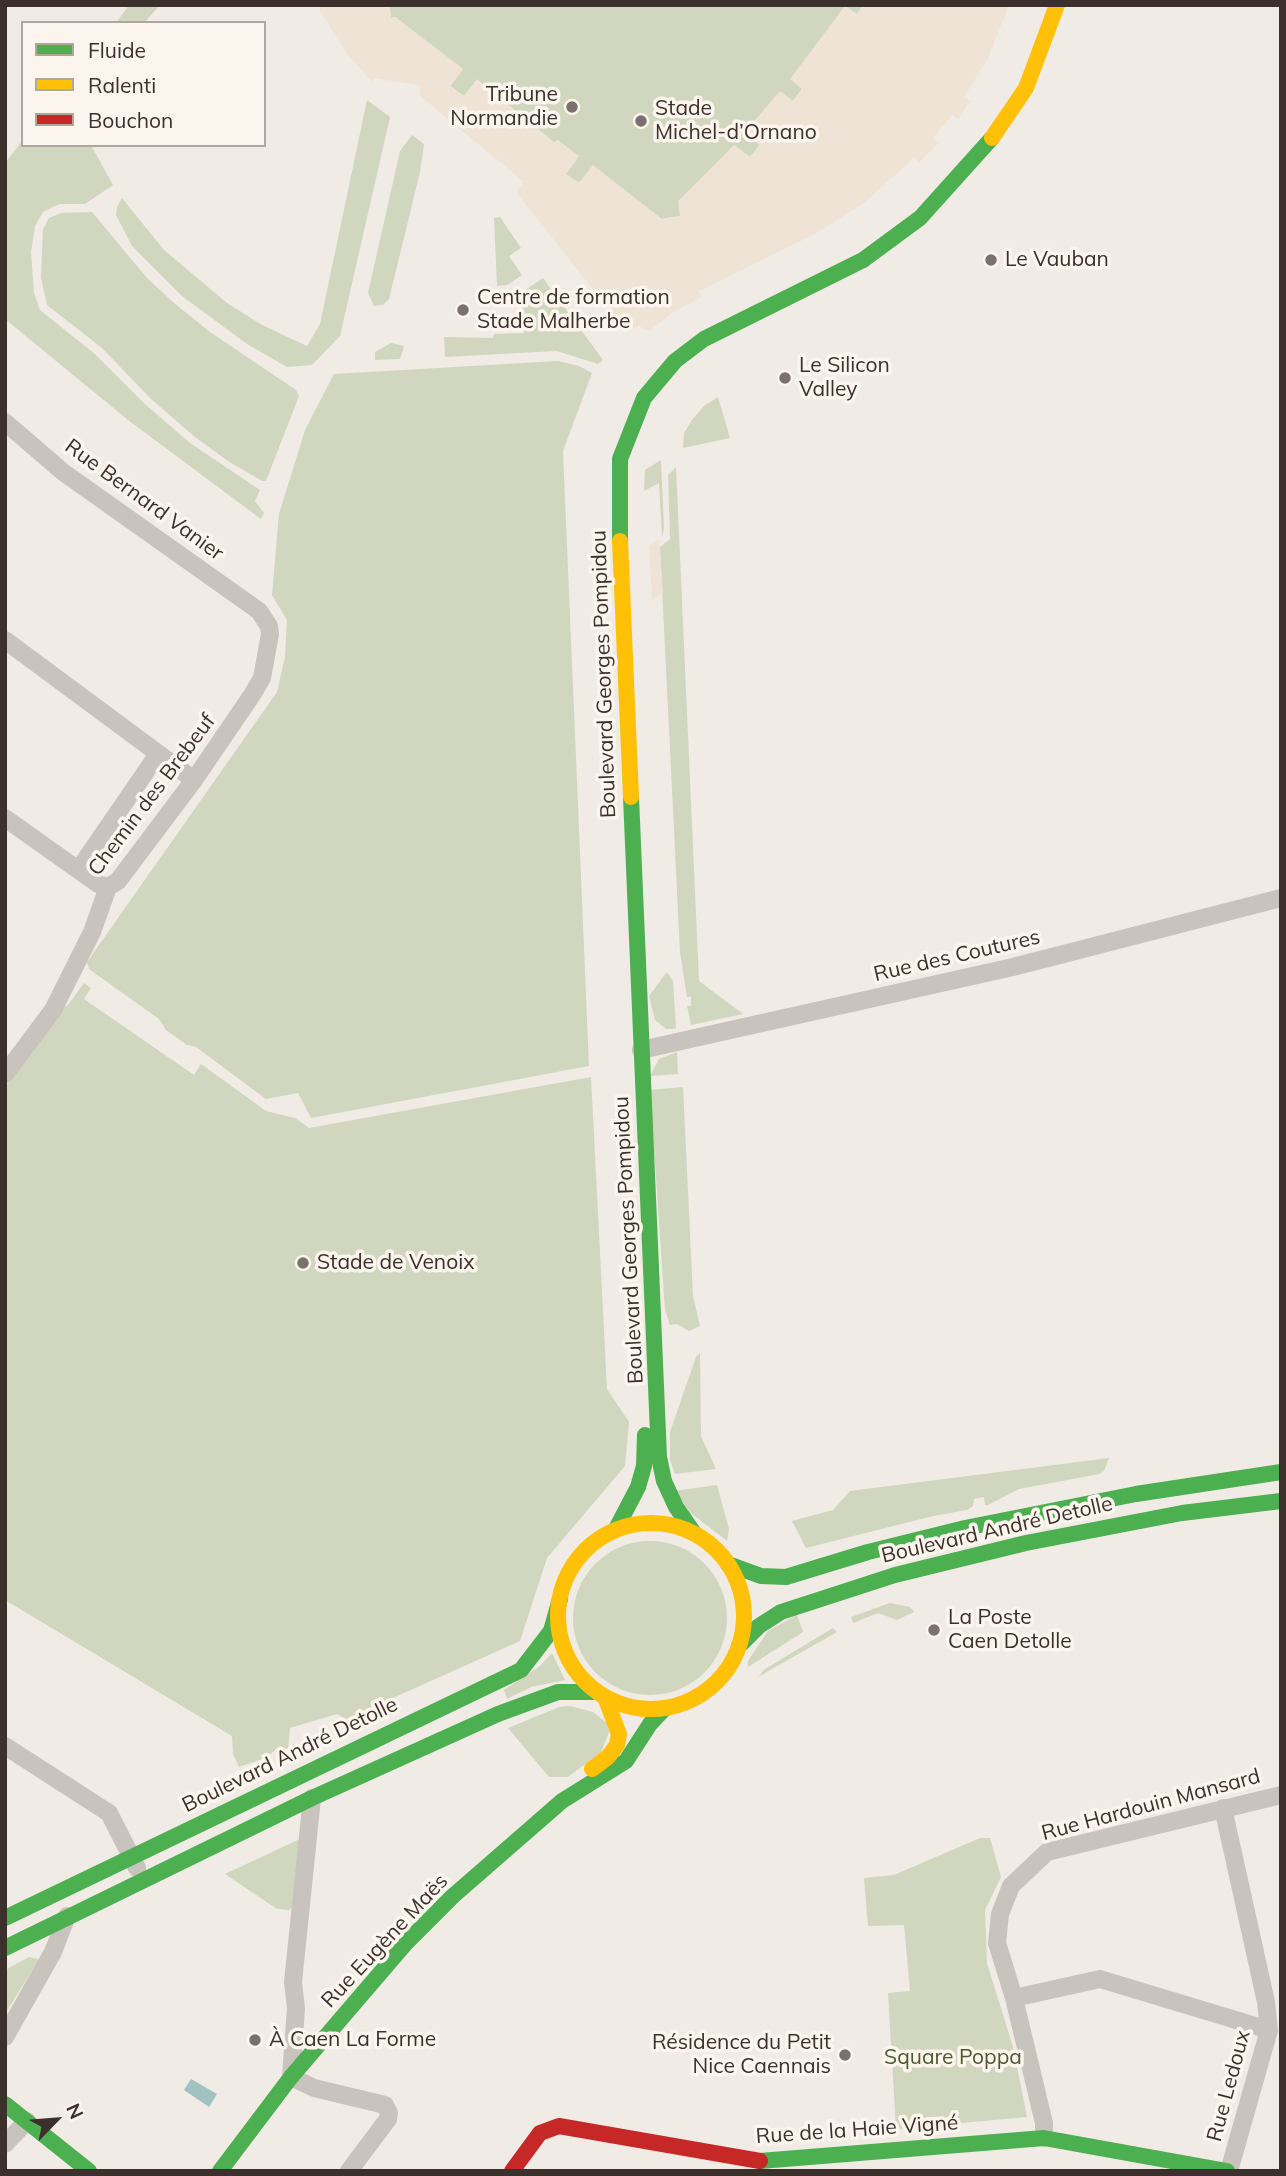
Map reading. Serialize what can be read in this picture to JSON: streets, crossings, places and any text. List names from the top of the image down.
{
  "streets": {
    "street": [
      "Rue Bernard Vanier",
      "Boulevard Georges Pompidou",
      "Chemin des Brebeuf",
      "Rue des Coutures",
      "Boulevard André Detolle",
      "Rue Hardouin Mansard",
      "Rue Eugène Maës",
      "Rue Ledoux",
      "Rue de la Haie Vigné"
    ]
  },
  "crossings": [
    ["Rue Bernard Vanier", "Chemin des Brebeuf"],
    ["Boulevard Georges Pompidou", "Rue des Coutures"],
    ["Boulevard Georges Pompidou", "Boulevard André Detolle"],
    ["Boulevard Georges Pompidou", "Rue Eugène Maës"],
    ["Boulevard André Detolle", "Rue Eugène Maës"],
    ["Rue Hardouin Mansard", "Rue Ledoux"],
    ["Rue Hardouin Mansard", "Rue de la Haie Vigné"],
    ["Rue Ledoux", "Rue de la Haie Vigné"]
  ],
  "parks": ["Square Poppa"],
  "places": [
    "Tribune Normandie",
    "Stade Michel-d’Ornano",
    "Le Vauban",
    "Centre de formation Stade Malherbe",
    "Le Silicon Valley",
    "Stade de Venoix",
    "La Poste Caen Detolle",
    "À Caen La Forme",
    "Résidence du Petit Nice Caennais"
  ],
  "legend": ["Fluide", "Ralenti", "Bouchon"],
  "north": "top right"
}
